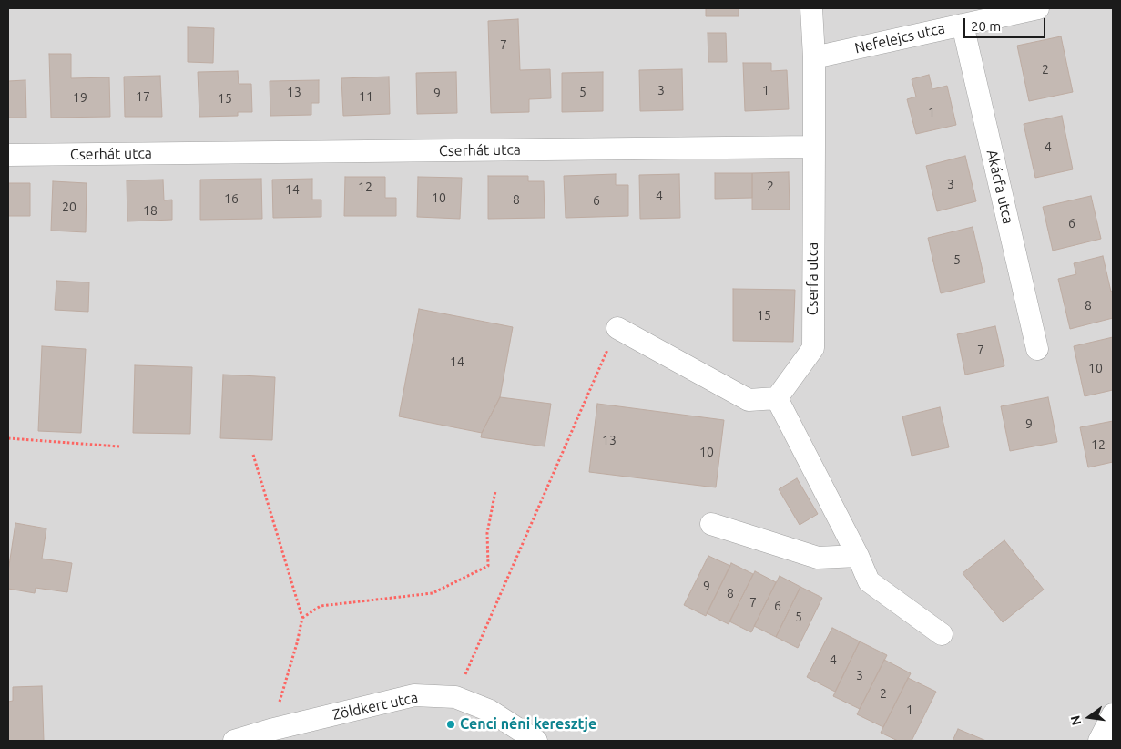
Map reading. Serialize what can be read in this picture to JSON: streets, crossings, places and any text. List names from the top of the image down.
{
  "streets": {
    "street": [
      "Nefelejcs utca",
      "Cserhát utca",
      "Akácfa utca",
      "Cserfa utca",
      "Zöldkert utca"
    ]
  },
  "crossings": [
    ["Nefelejcs utca", "Akácfa utca"],
    ["Cserhát utca", "Cserfa utca"]
  ],
  "places": ["Cenci néni keresztje"],
  "house_numbers": [
    "7",
    "2",
    "3",
    "1",
    "13",
    "5",
    "9",
    "17",
    "11",
    "19",
    "15",
    "1",
    "4",
    "3",
    "2",
    "12",
    "14",
    "4",
    "10",
    "16",
    "8",
    "6",
    "20",
    "18",
    "6",
    "5",
    "8",
    "15",
    "7",
    "14",
    "10",
    "9",
    "13",
    "12",
    "10",
    "9",
    "8",
    "7",
    "6",
    "5",
    "4",
    "3",
    "2",
    "1"
  ],
  "scale_bar": "20 m",
  "north": "left"
}
